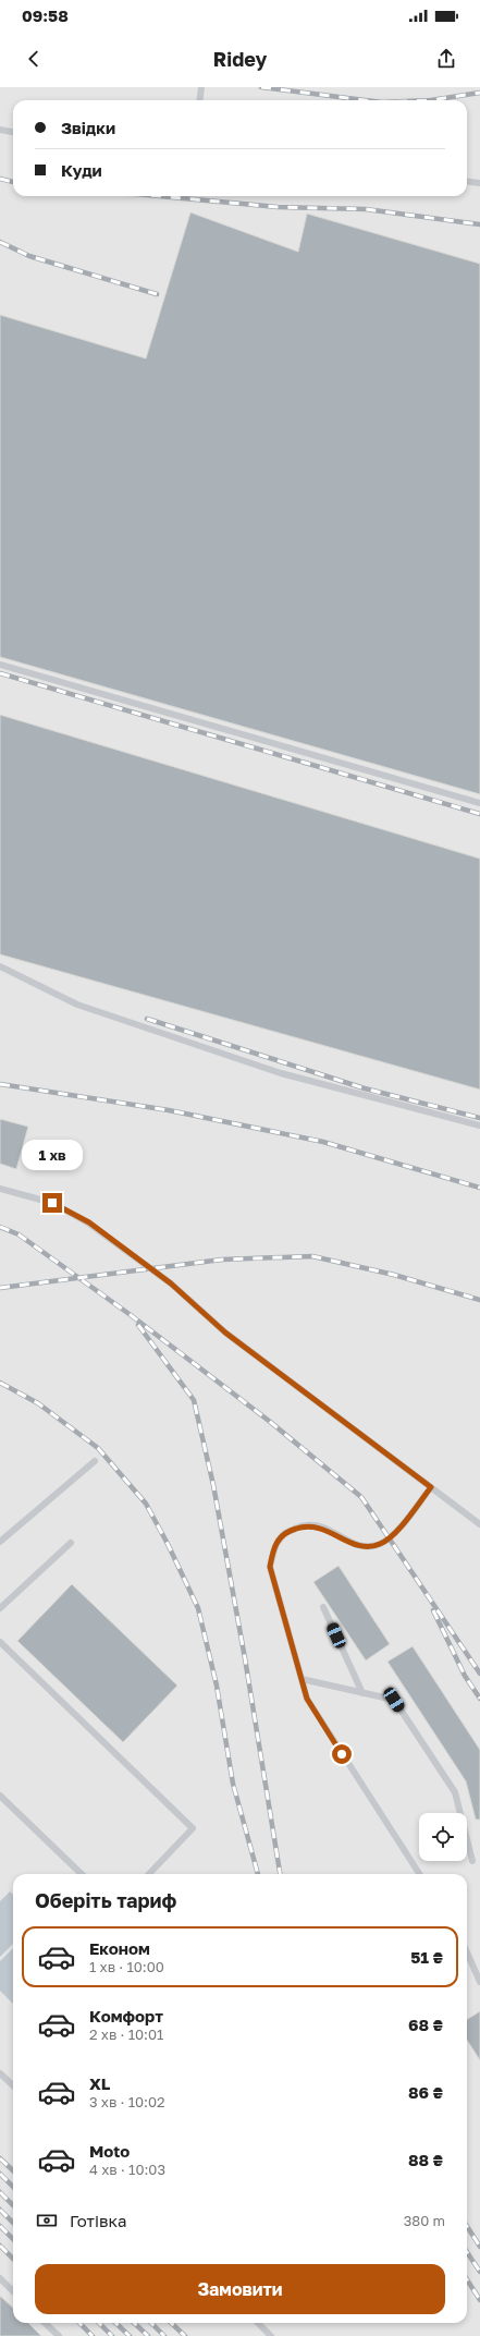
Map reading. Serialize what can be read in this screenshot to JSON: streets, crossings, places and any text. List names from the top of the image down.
{
  "page": {
    "status": "09:58",
    "header": "Ridey",
    "banner": ["Звідки", "Куди"],
    "bubble": "1 хв",
    "heading": "Оберіть тариф",
    "list": [
      {
        "name": "Економ",
        "note": "1 хв · 10:00",
        "value": "51 ₴"
      },
      {
        "name": "Комфорт",
        "note": "2 хв · 10:01",
        "value": "68 ₴"
      },
      {
        "name": "XL",
        "note": "3 хв · 10:02",
        "value": "86 ₴"
      },
      {
        "name": "Moto",
        "note": "4 хв · 10:03",
        "value": "88 ₴"
      }
    ],
    "pay": ["Готівка", "380 m"],
    "buttons": "Замовити"
  }
}
